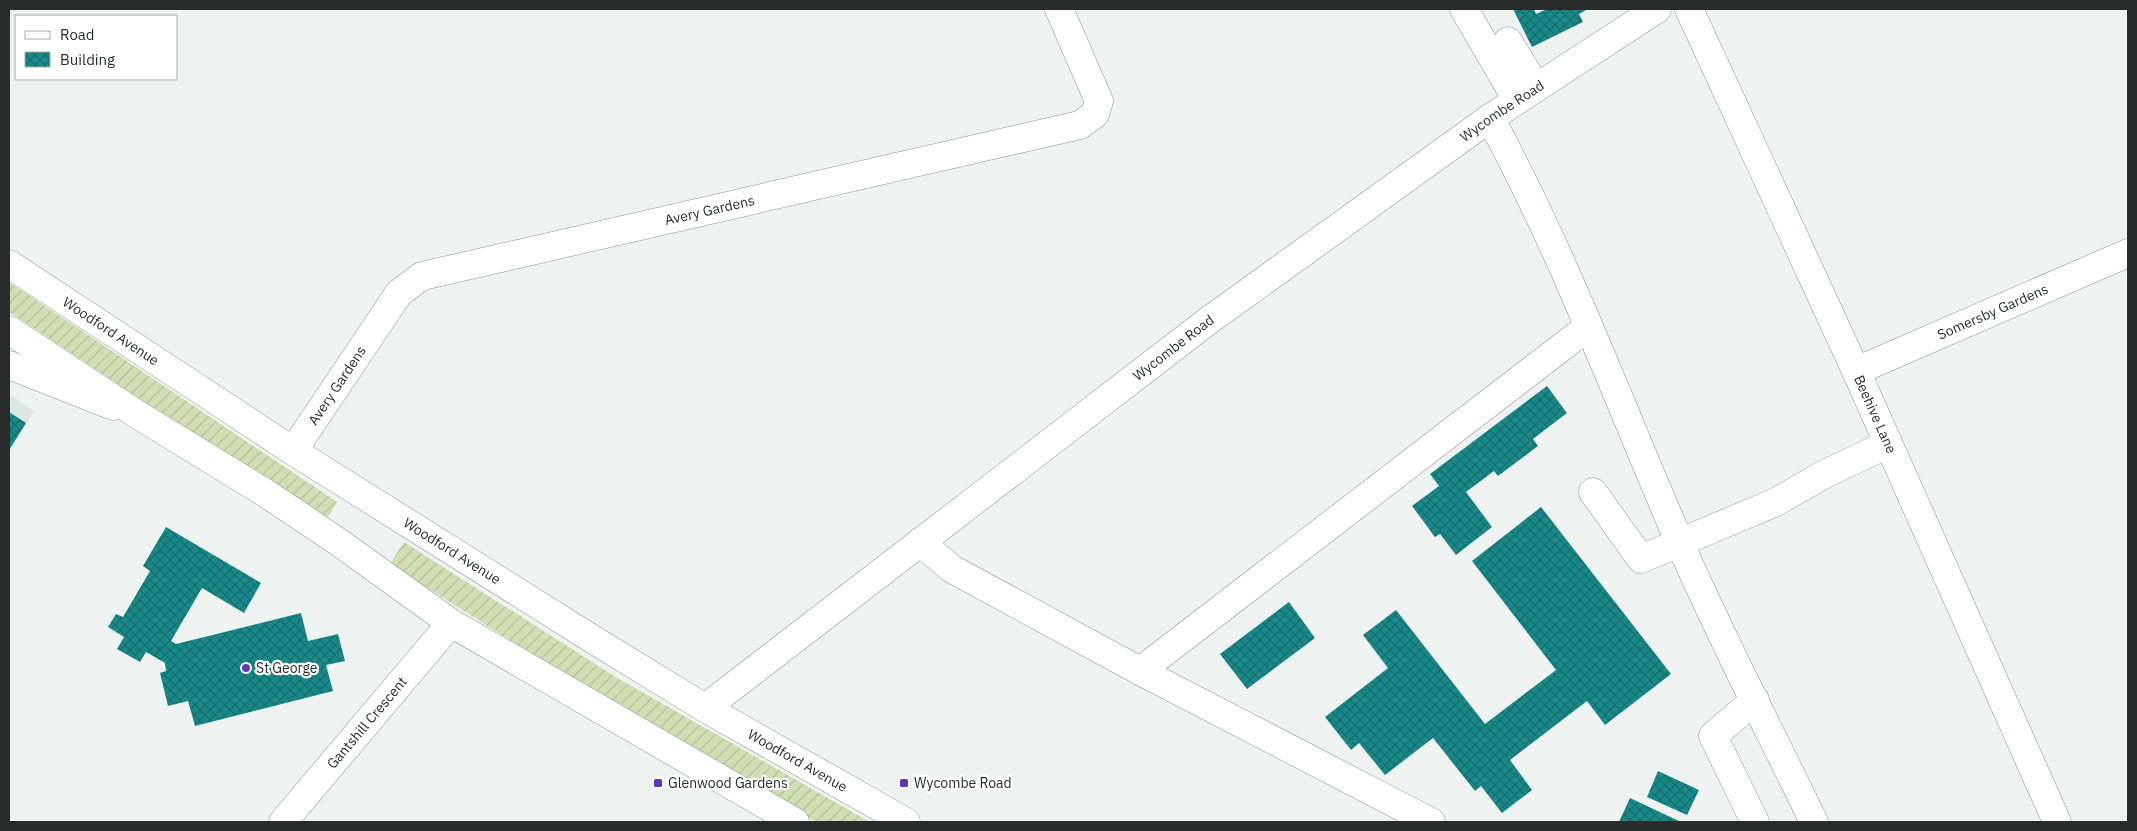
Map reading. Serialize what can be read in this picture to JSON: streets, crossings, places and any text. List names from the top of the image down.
{
  "streets": {
    "main road": [
      "Wycombe Road",
      "Avery Gardens",
      "Somersby Gardens",
      "Woodford Avenue",
      "Beehive Lane",
      "Gantshill Crescent"
    ]
  },
  "crossings": [
    ["Wycombe Road", "Woodford Avenue"],
    ["Avery Gardens", "Woodford Avenue"],
    ["Somersby Gardens", "Beehive Lane"]
  ],
  "places": {
    "other": ["St George"],
    "transit": ["Glenwood Gardens", "Wycombe Road"]
  },
  "legend": ["Road", "Building"]
}
